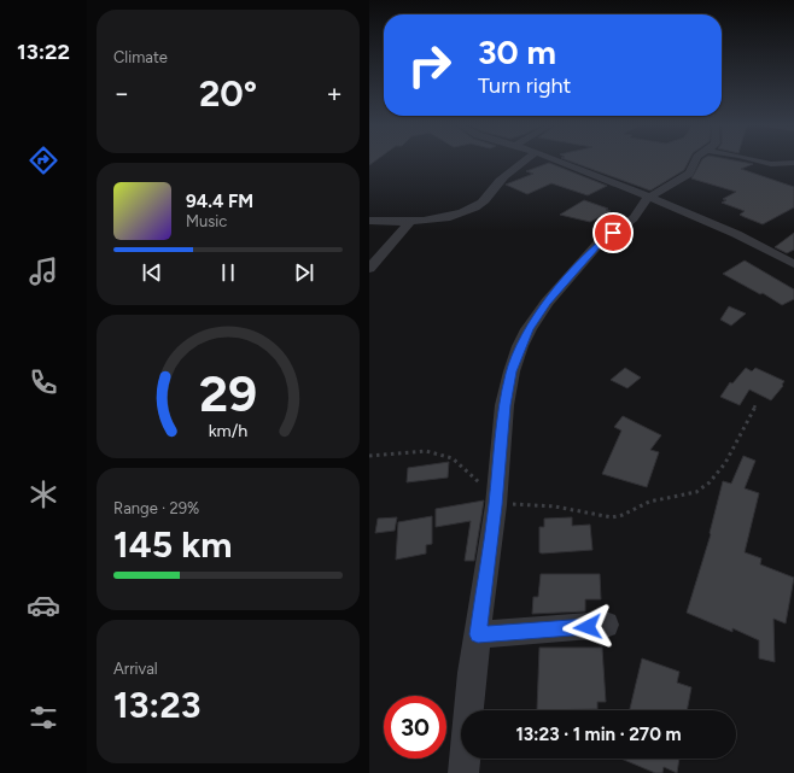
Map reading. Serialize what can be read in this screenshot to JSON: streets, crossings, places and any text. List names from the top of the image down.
{
  "page": {
    "tabs": "13:22",
    "tile": [
      "Climate",
      ["Range · 29%", "145 km"],
      ["Arrival", "13:23"]
    ],
    "turn": ["30 m", "Turn right"],
    "heat": ["−", "20°", "+"],
    "song": ["94.4 FM", "Music"],
    "limit": "30",
    "trip": "13:23 · 1 min · 270 m",
    "gauge": ["29", "km/h"]
  }
}
